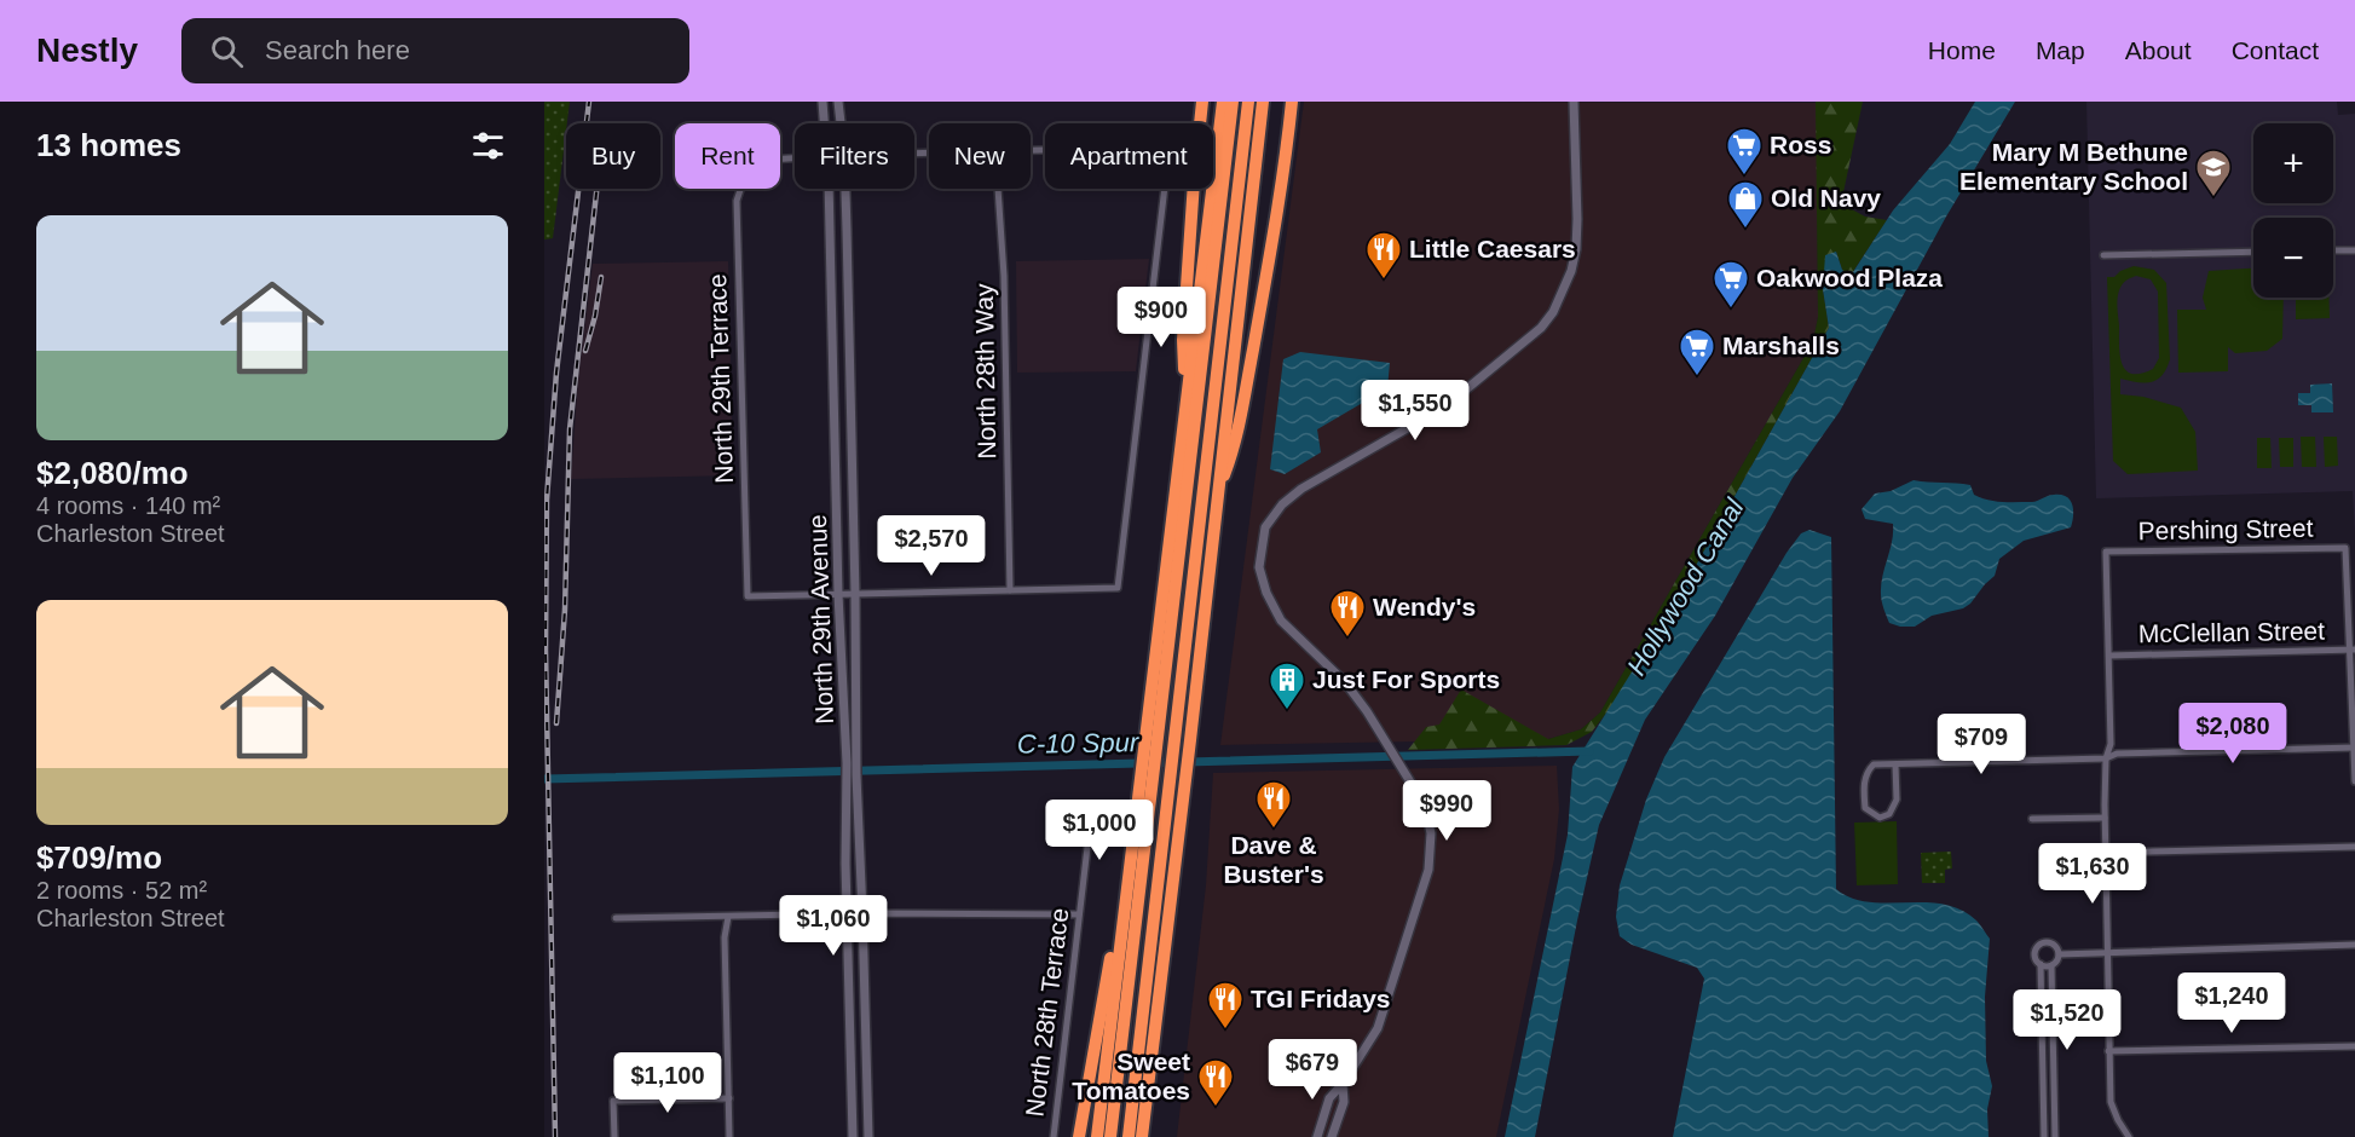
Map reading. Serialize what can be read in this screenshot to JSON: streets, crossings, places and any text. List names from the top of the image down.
{
  "streets": {
    "street": [
      "North 28th Way",
      "North 29th Terrace",
      "Pershing Street",
      "North 29th Avenue",
      "McClellan Street",
      "North 28th Terrace"
    ]
  },
  "crossings": [
    ["North 29th Terrace", "North 29th Avenue"],
    ["Pershing Street", "McClellan Street"]
  ],
  "water": ["Hollywood Canal", "C-10 Spur"],
  "places": {
    "supermarket": ["Ross", "Oakwood Plaza", "Marshalls"],
    "school or university": ["Mary M Bethune Elementary School"],
    "shop": ["Old Navy"],
    "restaurant": [
      "Little Caesars",
      "Wendy's",
      "Dave & Buster's",
      "TGI Fridays",
      "Sweet Tomatoes"
    ],
    "building": ["Just For Sports"]
  },
  "page": {
    "header": "Nestly",
    "search": "Search here",
    "nav": [
      "Home",
      "Map",
      "About",
      "Contact"
    ],
    "heading": "13 homes",
    "map_buttons": ["+", "−"],
    "chip": [
      "Buy",
      "Rent",
      "Filters",
      "New",
      "Apartment"
    ],
    "list": [
      {
        "name": "$2,080/mo",
        "note": "4 rooms · 140 m² · Charleston Street"
      },
      {
        "name": "$709/mo",
        "note": "2 rooms · 52 m² · Charleston Street"
      }
    ],
    "price": [
      "$900",
      "$1,550",
      "$2,570",
      "$2,080",
      "$709",
      "$990",
      "$1,000",
      "$1,630",
      "$1,060",
      "$1,240",
      "$1,520",
      "$679",
      "$1,100"
    ]
  }
}
